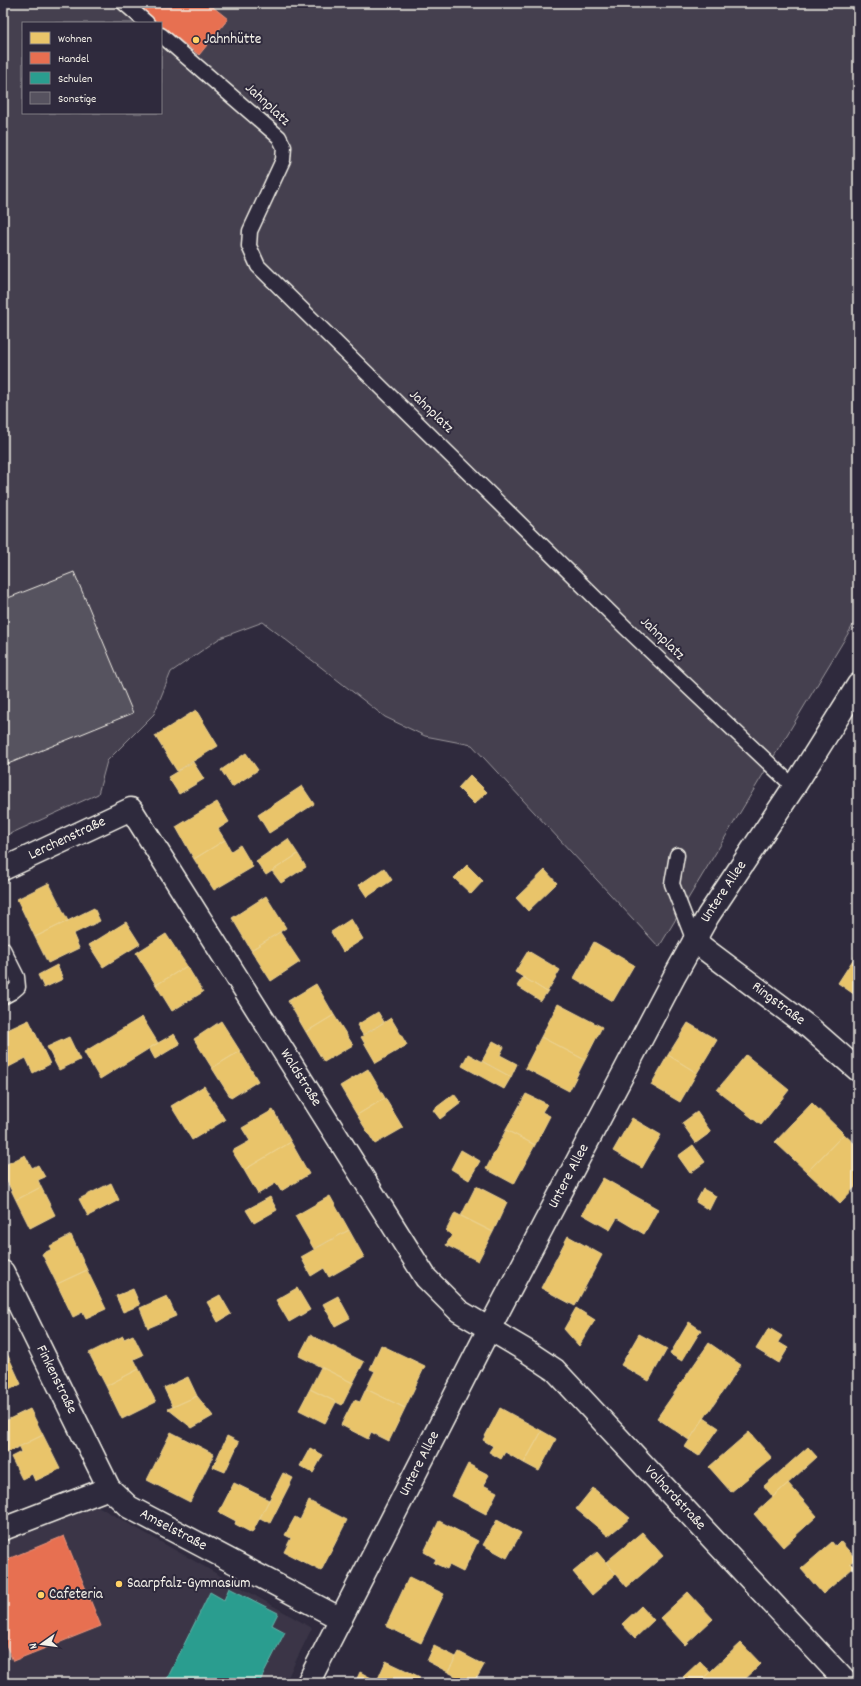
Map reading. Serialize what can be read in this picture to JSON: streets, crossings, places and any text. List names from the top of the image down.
{
  "streets": {
    "street": [
      "Lerchenstraße",
      "Untere Allee",
      "Ringstraße",
      "Waldstraße",
      "Finkenstraße",
      "Volhardstraße",
      "Amselstraße"
    ],
    "lane": ["Jahnplatz"]
  },
  "crossings": [
    ["Jahnplatz", "Untere Allee"],
    ["Lerchenstraße", "Waldstraße"],
    ["Untere Allee", "Ringstraße"],
    ["Untere Allee", "Waldstraße"],
    ["Untere Allee", "Volhardstraße"],
    ["Untere Allee", "Amselstraße"],
    ["Waldstraße", "Volhardstraße"],
    ["Finkenstraße", "Amselstraße"]
  ],
  "places": ["Jahnhütte", "Saarpfalz-Gymnasium", "Cafeteria"],
  "legend": [
    "Wohnen",
    "Handel",
    "Schulen",
    "Sonstige"
  ],
  "north": "left"
}
